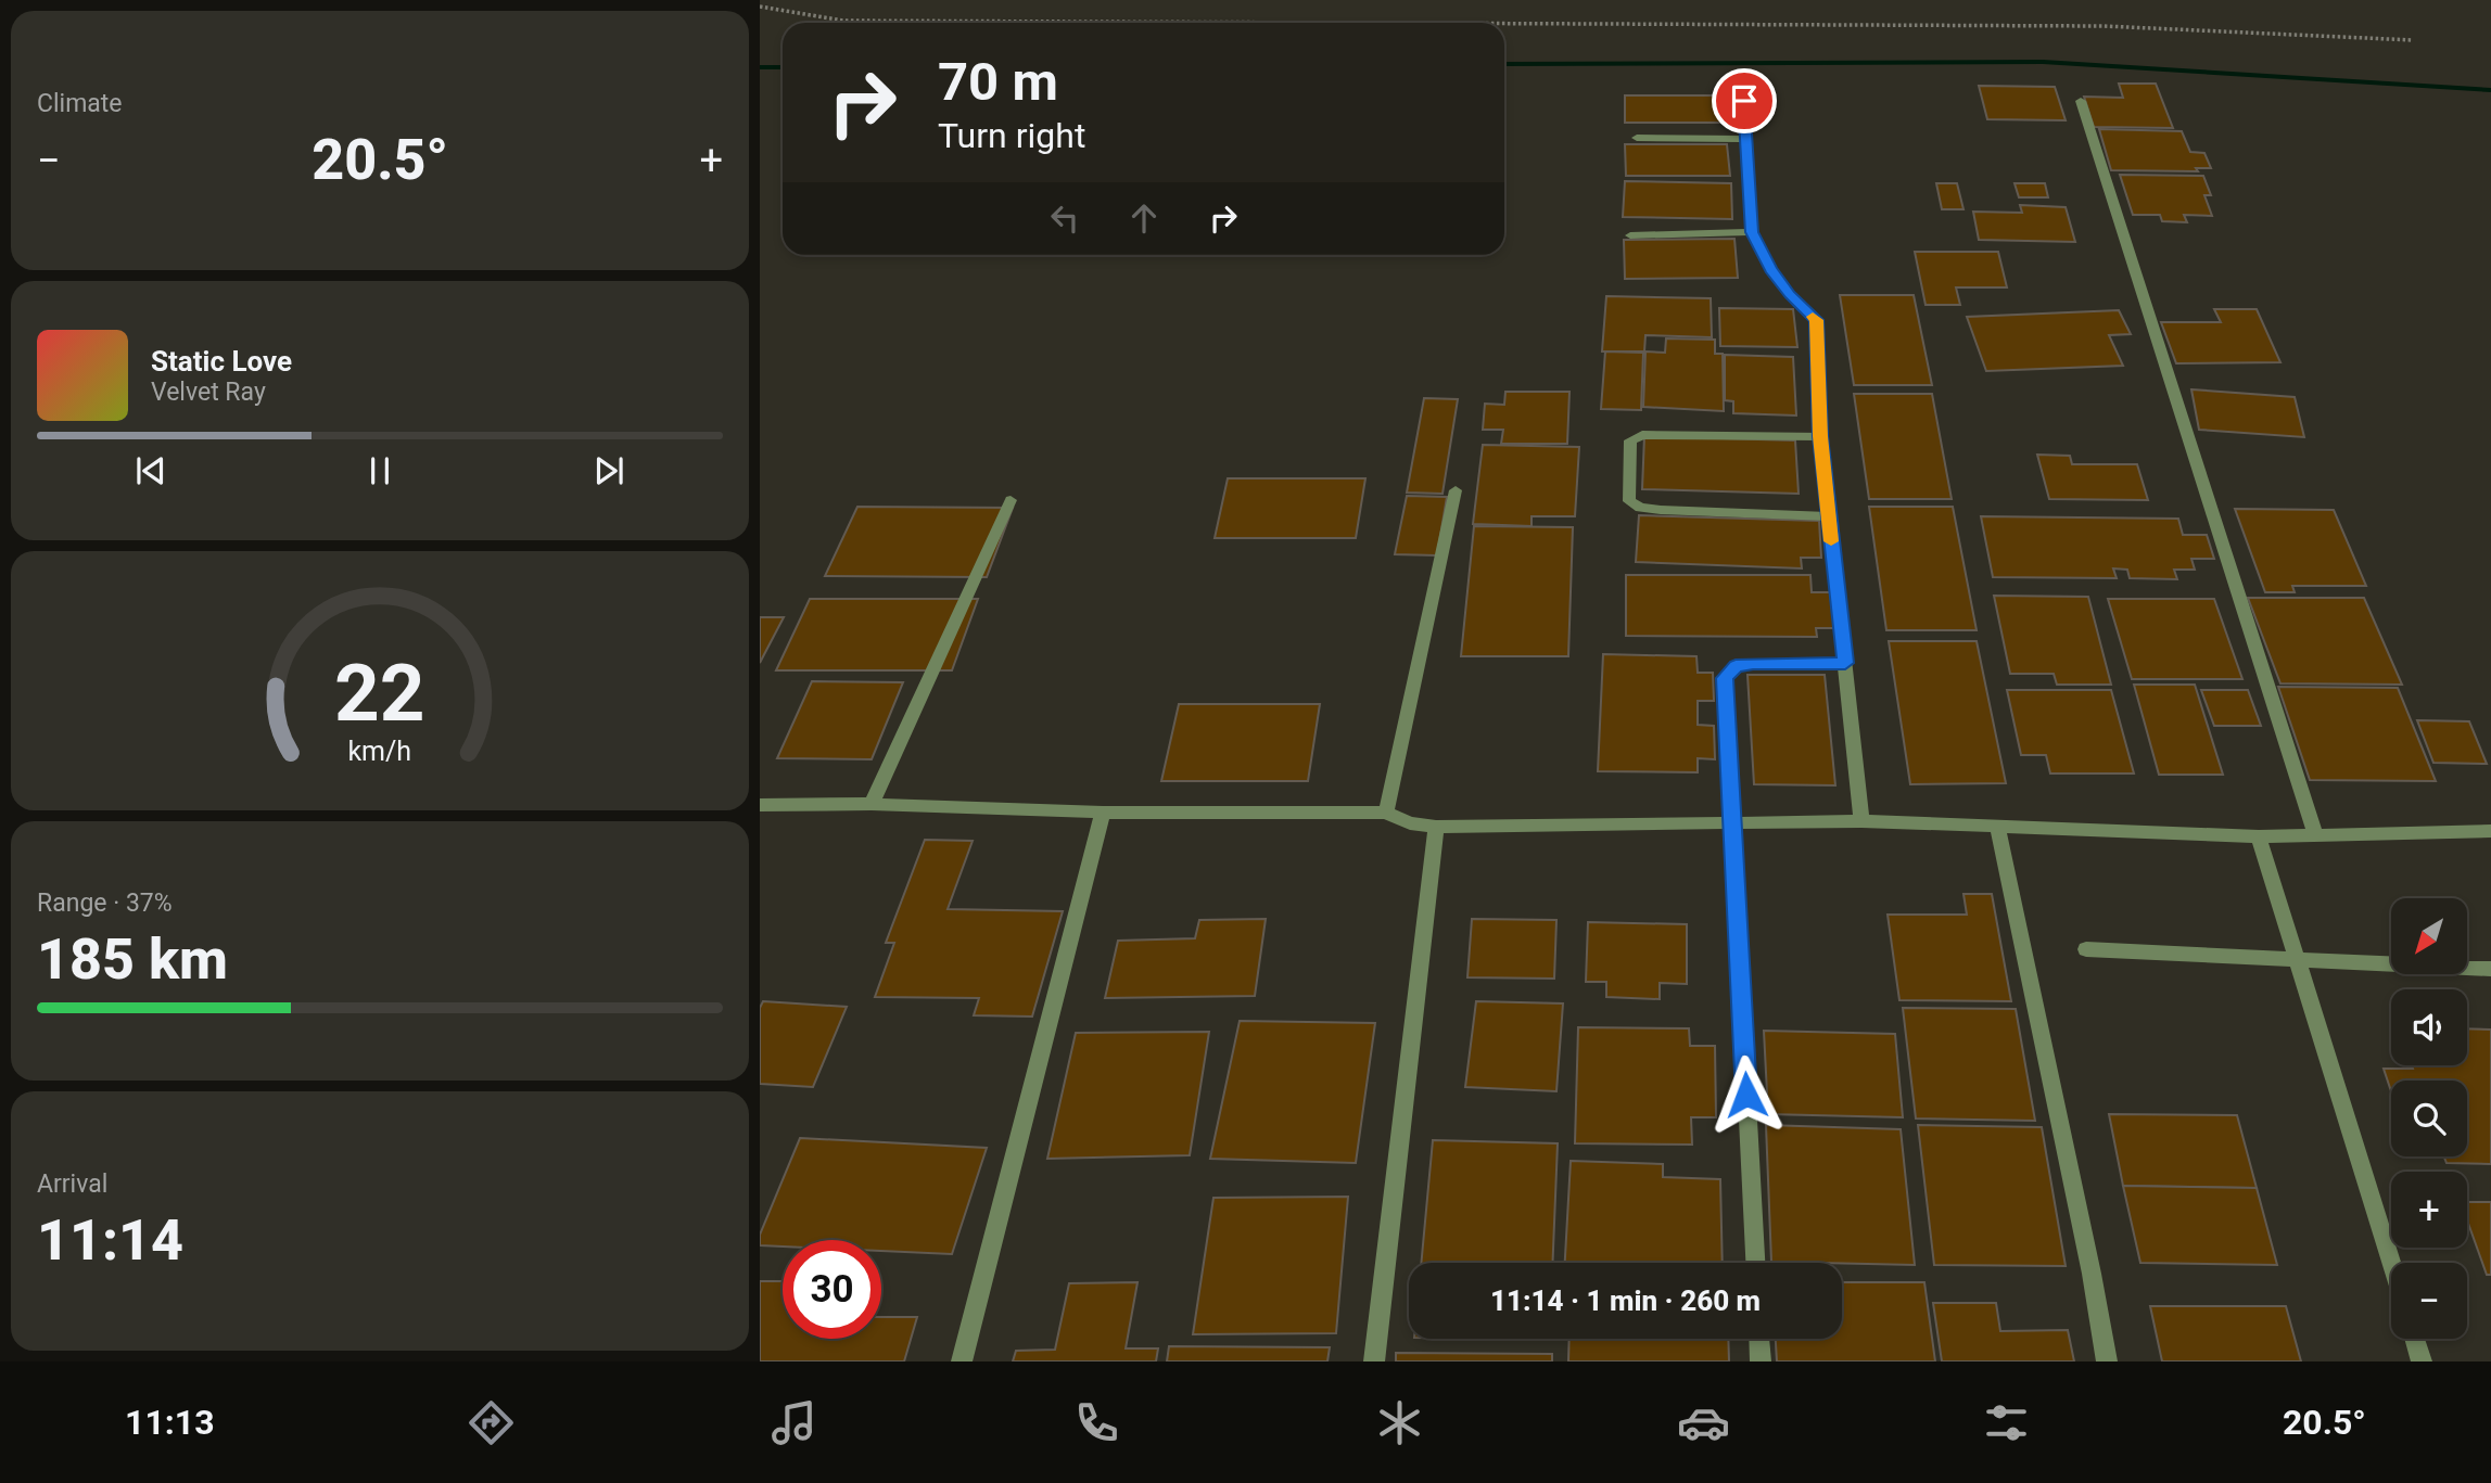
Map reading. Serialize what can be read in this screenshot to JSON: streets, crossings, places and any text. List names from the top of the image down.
{
  "north": "bottom left",
  "page": {
    "tile": [
      "Climate",
      ["Range · 37%", "185 km"],
      ["Arrival", "11:14"]
    ],
    "turn": ["70 m", "Turn right"],
    "heat": ["−", "20.5°", "+"],
    "song": ["Static Love", "Velvet Ray"],
    "map_buttons": ["+", "−"],
    "limit": "30",
    "trip": "11:14 · 1 min · 260 m",
    "tabs": ["11:13", "20.5°"],
    "gauge": ["22", "km/h"]
  }
}
